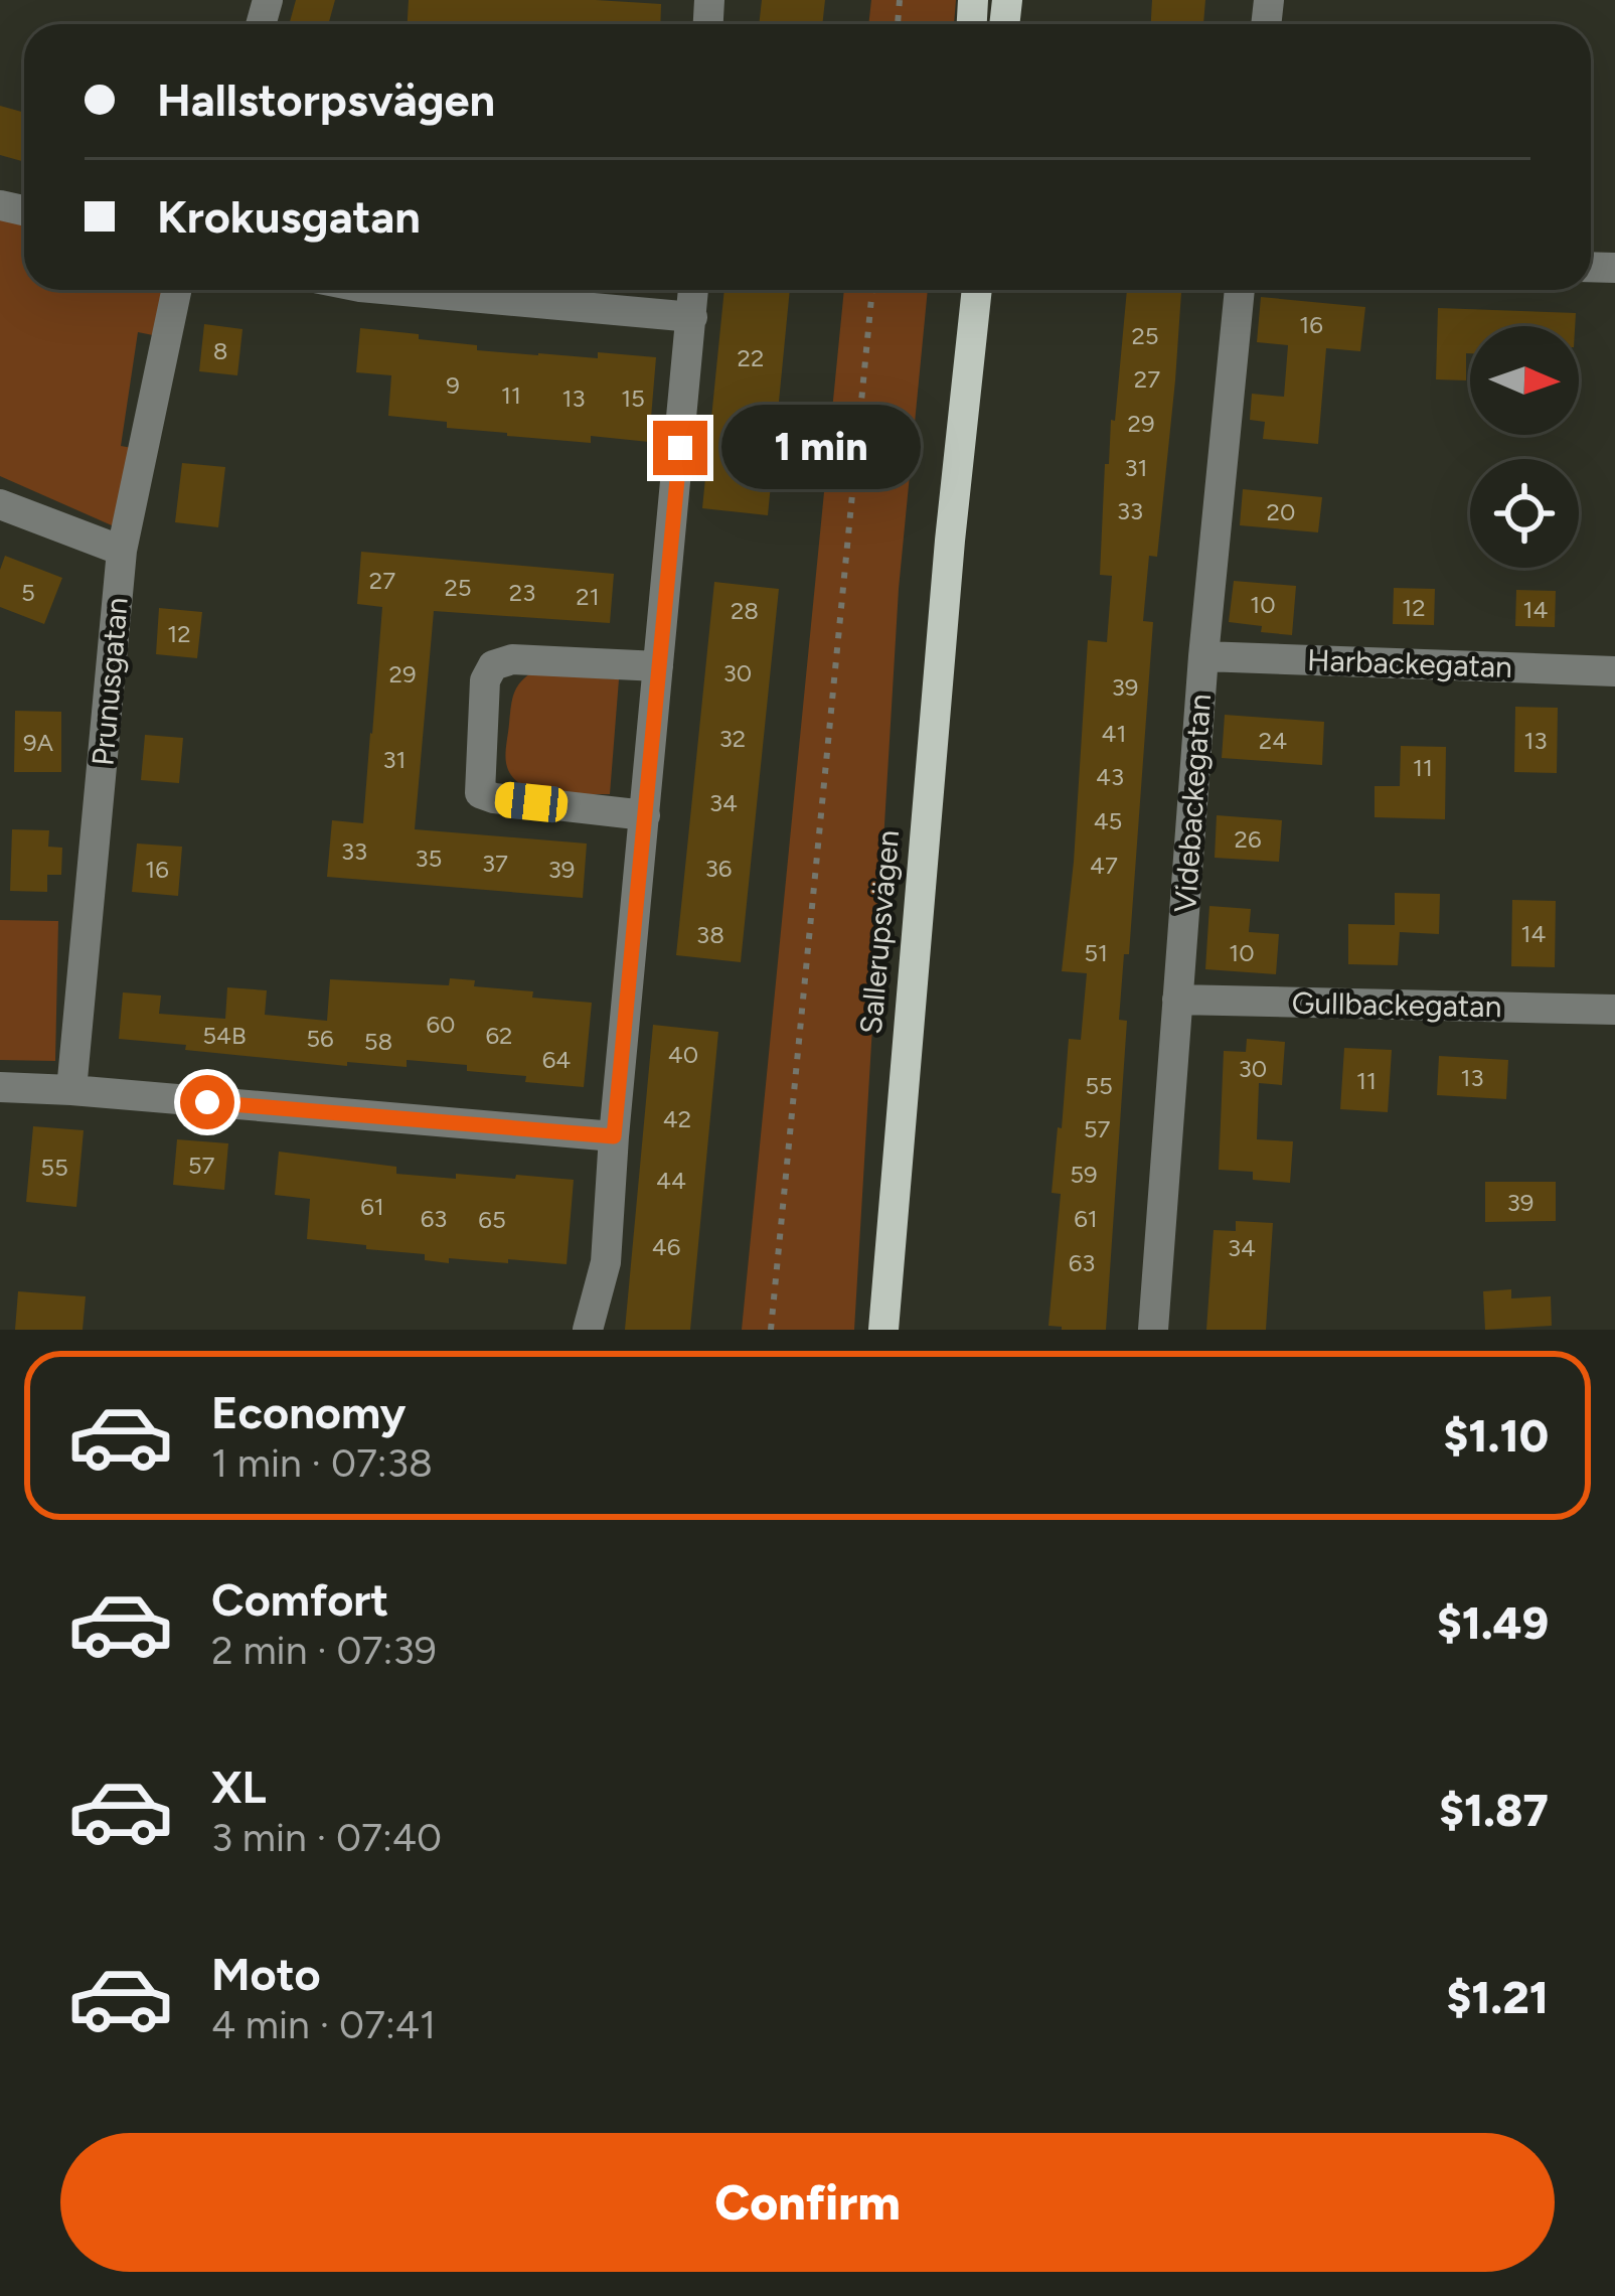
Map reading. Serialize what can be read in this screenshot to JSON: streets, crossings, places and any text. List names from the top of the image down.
{
  "streets": {
    "main road": ["Sallerupsvägen"],
    "street": [
      "Harbackegatan",
      "Prunusgatan",
      "Videbackegatan",
      "Gullbackegatan"
    ]
  },
  "crossings": [
    ["Harbackegatan", "Videbackegatan"],
    ["Videbackegatan", "Gullbackegatan"]
  ],
  "house_numbers": [
    "16",
    "25",
    "8",
    "22",
    "27",
    "9",
    "11",
    "13",
    "15",
    "29",
    "31",
    "33",
    "20",
    "27",
    "25",
    "5",
    "23",
    "21",
    "10",
    "12",
    "14",
    "28",
    "12",
    "30",
    "29",
    "39",
    "41",
    "32",
    "24",
    "13",
    "9A",
    "31",
    "11",
    "43",
    "34",
    "45",
    "26",
    "33",
    "35",
    "37",
    "47",
    "36",
    "16",
    "39",
    "14",
    "38",
    "51",
    "10",
    "60",
    "54B",
    "62",
    "56",
    "58",
    "40",
    "64",
    "30",
    "13",
    "11",
    "55",
    "42",
    "57",
    "57",
    "55",
    "59",
    "44",
    "39",
    "61",
    "63",
    "61",
    "65",
    "46",
    "34",
    "63"
  ],
  "north": "right",
  "page": {
    "banner": ["Hallstorpsvägen", "Krokusgatan"],
    "bubble": "1 min",
    "list": [
      {
        "name": "Economy",
        "note": "1 min · 07:38",
        "value": "$1.10"
      },
      {
        "name": "Comfort",
        "note": "2 min · 07:39",
        "value": "$1.49"
      },
      {
        "name": "XL",
        "note": "3 min · 07:40",
        "value": "$1.87"
      },
      {
        "name": "Moto",
        "note": "4 min · 07:41",
        "value": "$1.21"
      }
    ],
    "buttons": "Confirm"
  }
}
